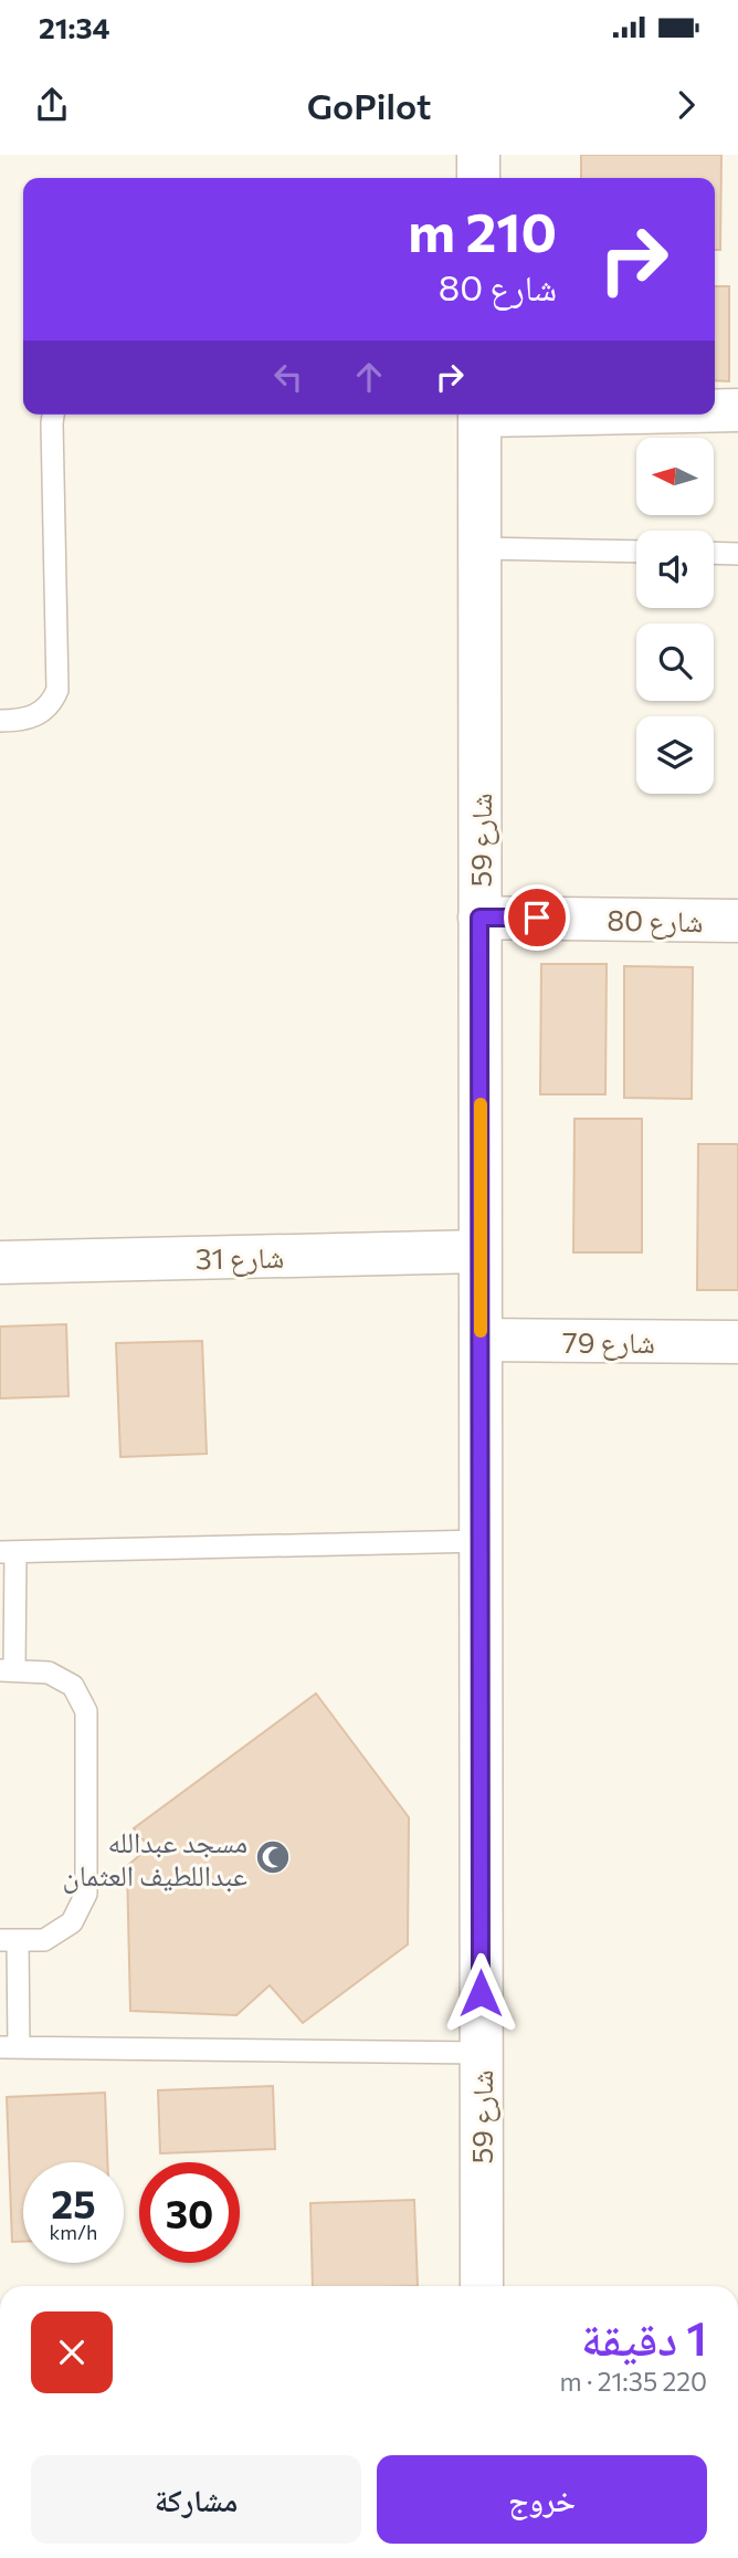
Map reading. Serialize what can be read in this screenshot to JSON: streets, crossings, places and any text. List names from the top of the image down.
{
  "streets": {
    "street": [
      "شارع 59",
      "شارع 80",
      "شارع 31",
      "شارع 79"
    ]
  },
  "crossings": [
    ["شارع 59", "شارع 80"],
    ["شارع 59", "شارع 31"],
    ["شارع 59", "شارع 79"]
  ],
  "places": {
    "mosque": ["مسجد عبدالله عبداللطيف العثمان"]
  },
  "north": "left",
  "page": {
    "status": "21:34",
    "header": "GoPilot",
    "turn": ["210 m", "شارع 80"],
    "speed": "25 km/h",
    "limit": "30",
    "heading": ["1 دقيقة", "220 m · 21:35"],
    "buttons": ["خروج", "مشاركة"]
  }
}
